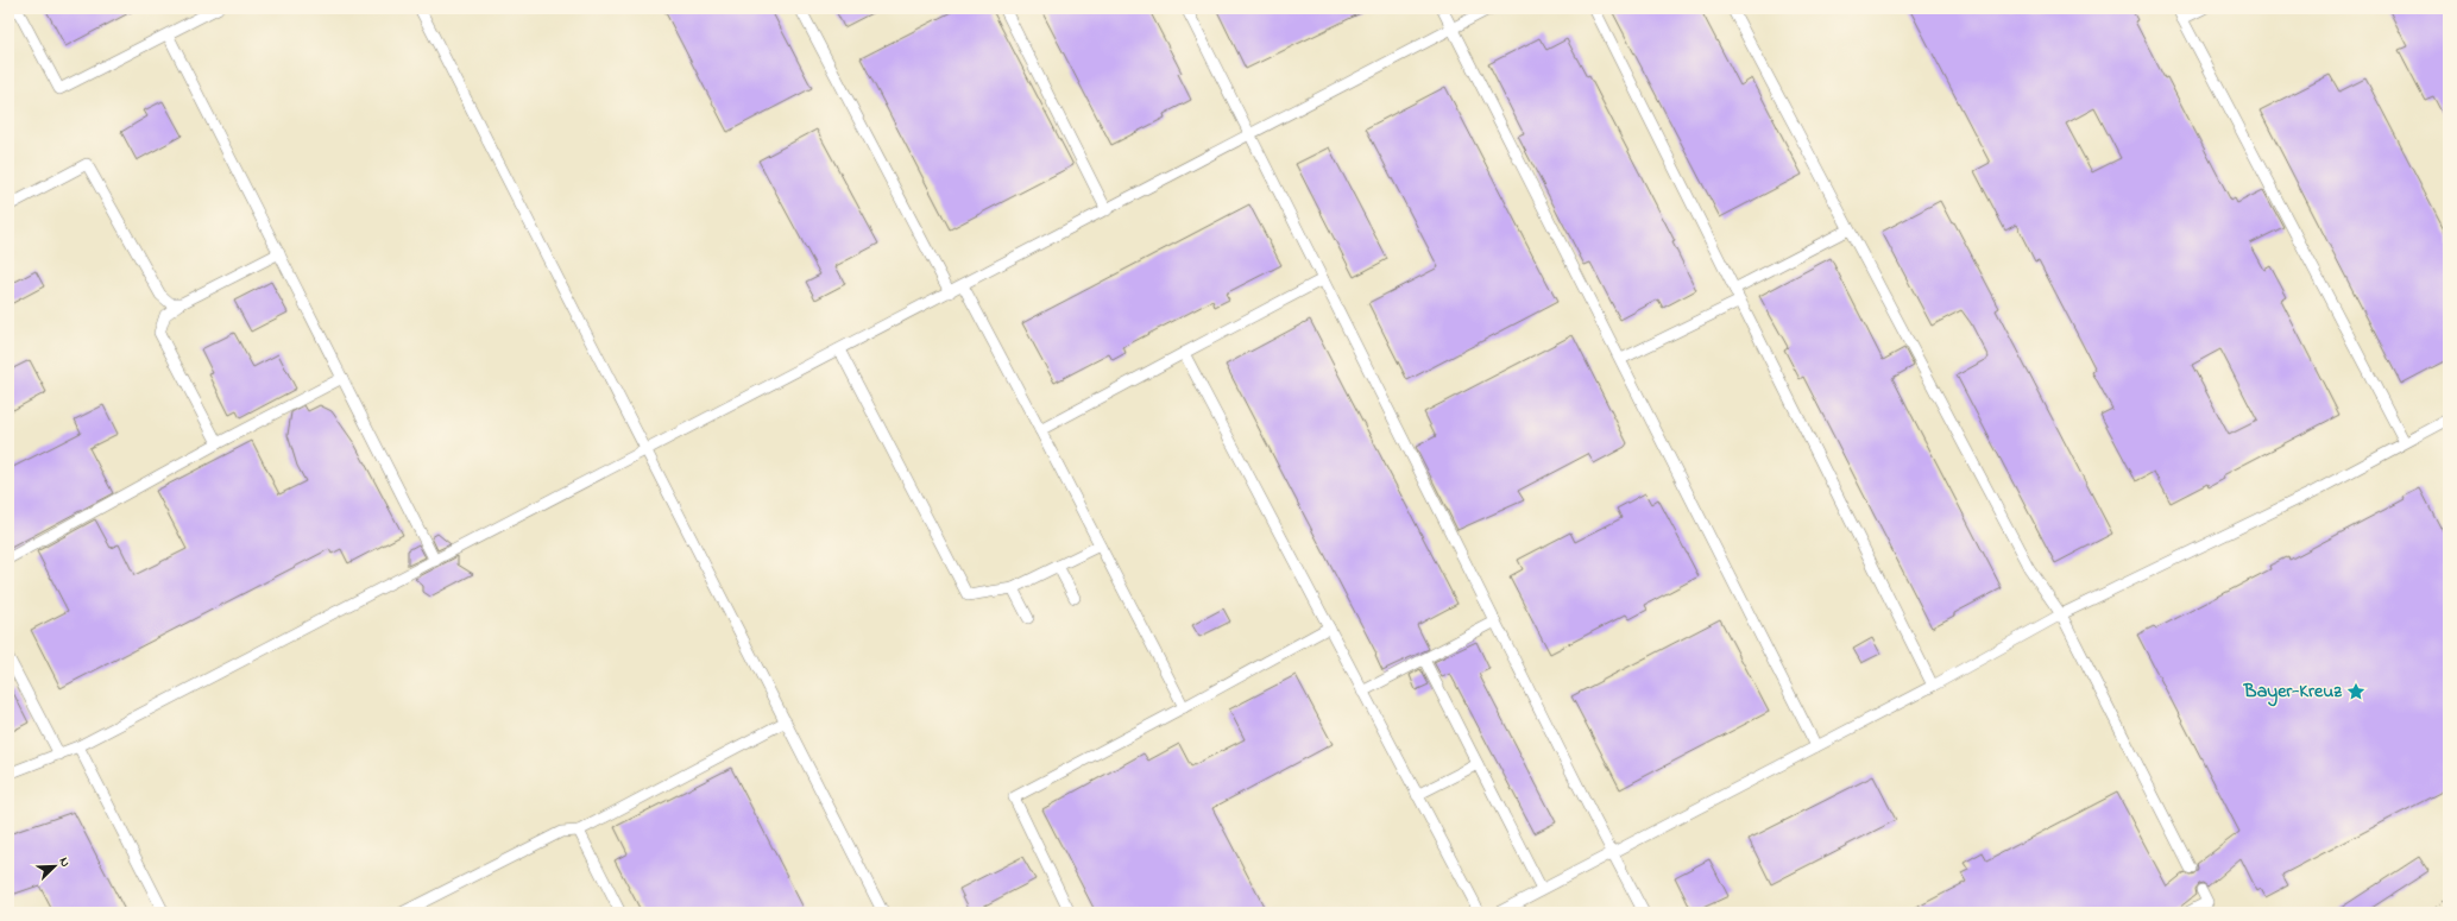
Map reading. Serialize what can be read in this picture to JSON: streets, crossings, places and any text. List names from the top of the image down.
{
  "places": {
    "place": ["Bayer-Kreuz"]
  },
  "north": "top right"
}
